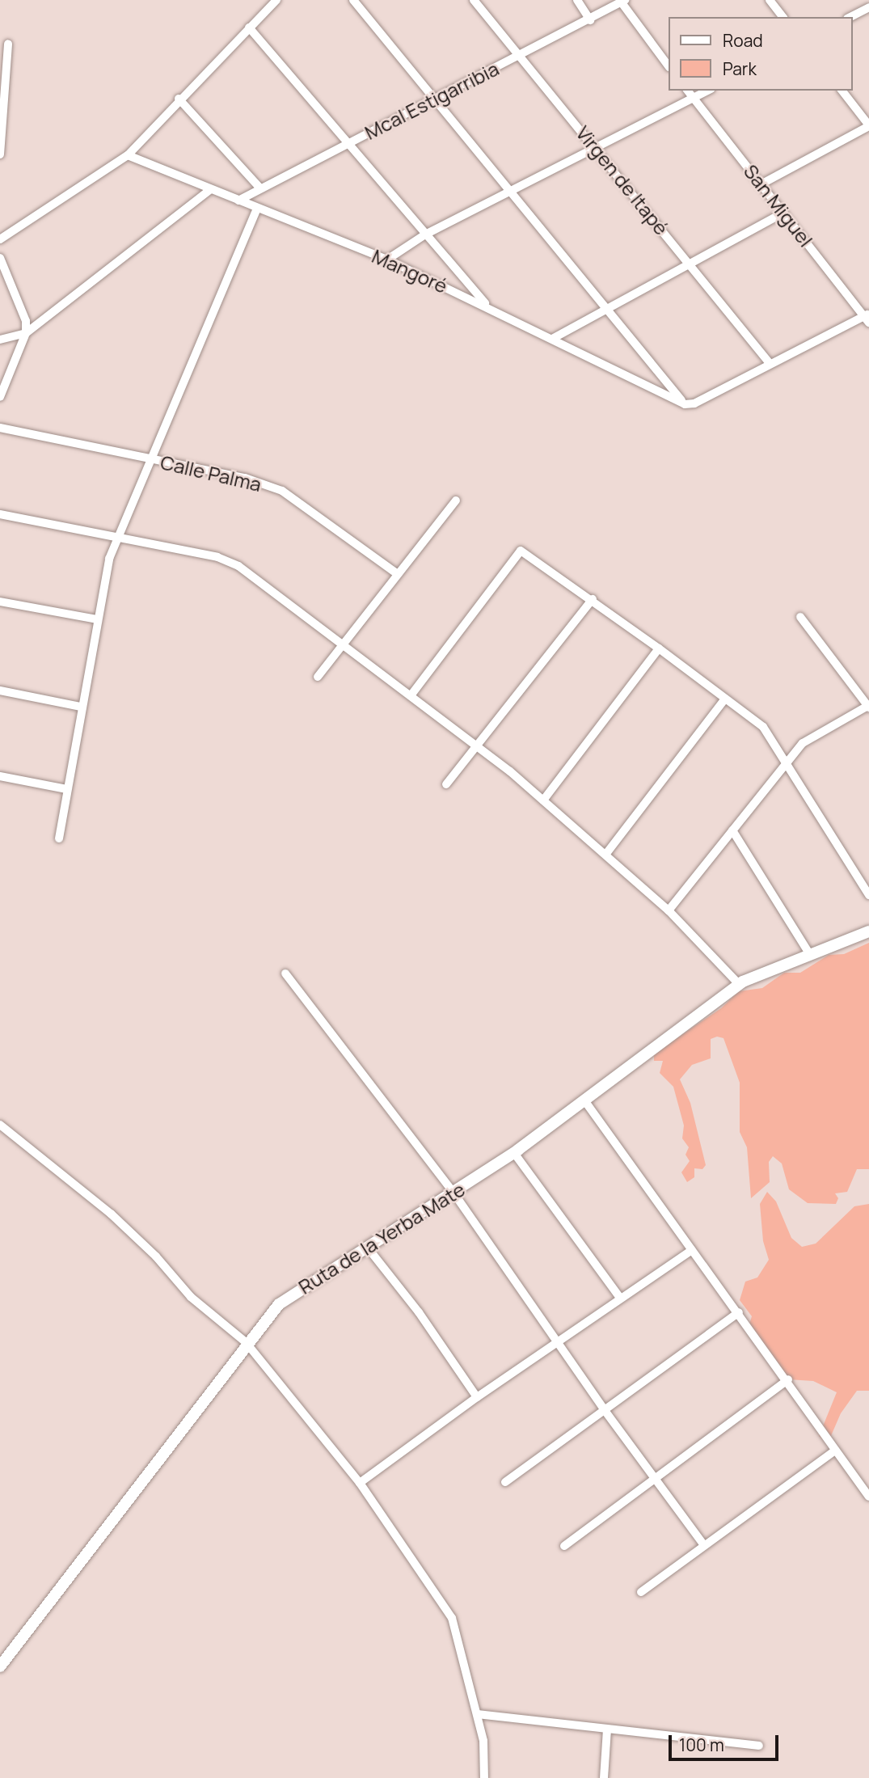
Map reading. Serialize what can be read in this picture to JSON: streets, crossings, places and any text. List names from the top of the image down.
{
  "streets": {
    "main road": ["Ruta de la Yerba Mate"],
    "street": [
      "Mcal Estigarribia",
      "Virgen de Itapé",
      "San Miguel",
      "Mangoré",
      "Calle Palma"
    ]
  },
  "crossings": [
    ["Mcal Estigarribia", "Virgen de Itapé"],
    ["Mcal Estigarribia", "Mangoré"]
  ],
  "legend": ["Road", "Park"],
  "scale_bar": "100 m"
}
